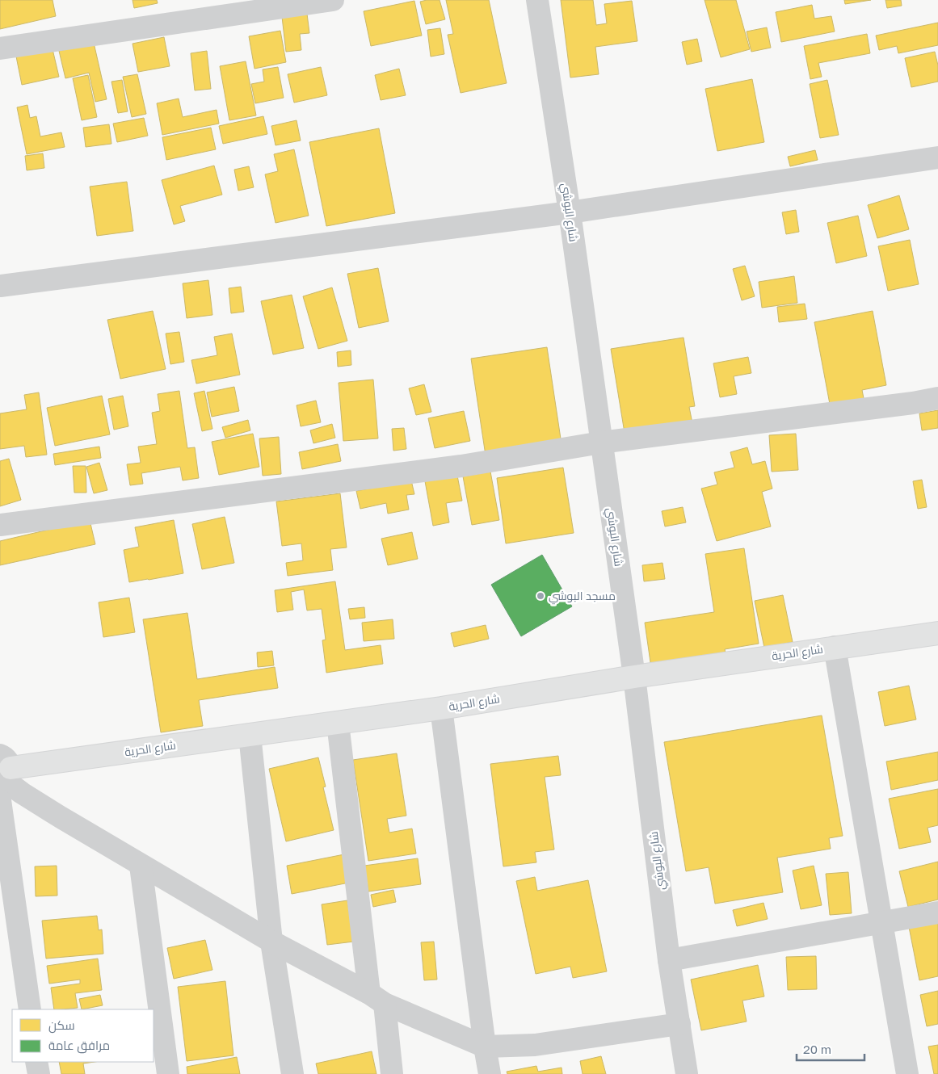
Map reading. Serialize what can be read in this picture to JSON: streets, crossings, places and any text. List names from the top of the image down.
{
  "streets": {
    "street": ["شارع البوشي", "شارع الحرية"]
  },
  "crossings": [
    ["شارع البوشي", "شارع الحرية"]
  ],
  "places": ["مسجد البوشي"],
  "legend": ["سكن", "مرافق عامة"],
  "scale_bar": "20 m"
}
